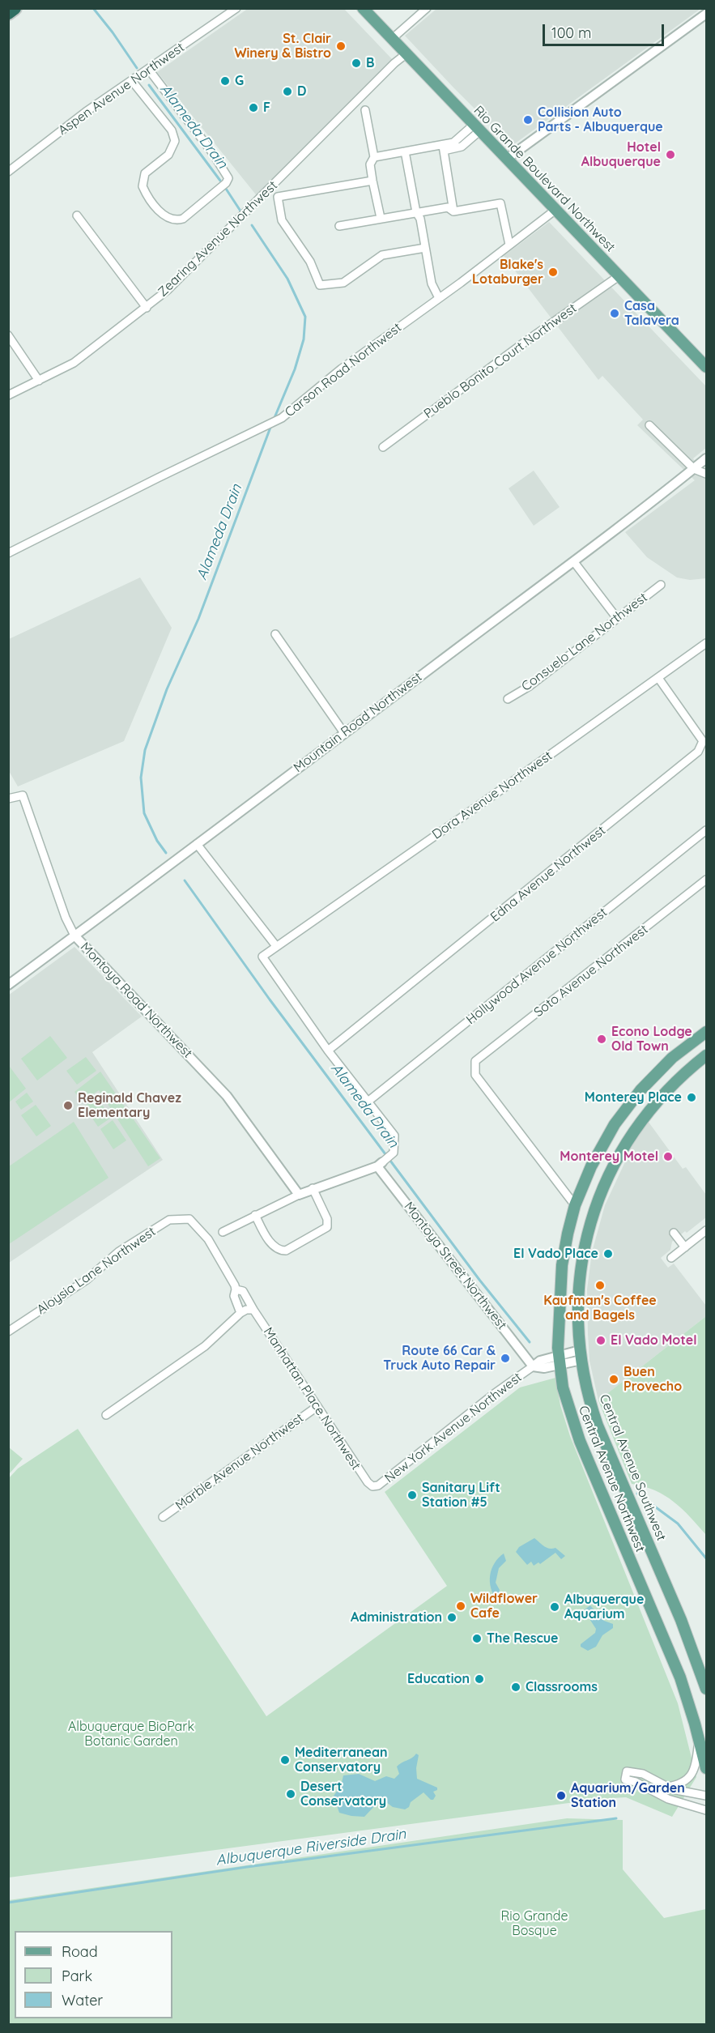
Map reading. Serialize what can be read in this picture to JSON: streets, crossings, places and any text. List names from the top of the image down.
{
  "streets": {
    "main road": ["Rio Grande Boulevard Northwest", "Central Avenue Southwest", "Central Avenue Northwest"],
    "street": [
      "Aspen Avenue Northwest",
      "Zearing Avenue Northwest",
      "Pueblo Bonito Court Northwest",
      "Carson Road Northwest",
      "Consuelo Lane Northwest",
      "Mountain Road Northwest",
      "Dora Avenue Northwest",
      "Edna Avenue Northwest",
      "Hollywood Avenue Northwest",
      "Soto Avenue Northwest",
      "Montoya Road Northwest",
      "Montoya Street Northwest",
      "Aloysia Lane Northwest",
      "Manhattan Place Northwest",
      "New York Avenue Northwest",
      "Marble Avenue Northwest"
    ]
  },
  "crossings": [
    ["Rio Grande Boulevard Northwest", "Zearing Avenue Northwest"],
    ["Rio Grande Boulevard Northwest", "Pueblo Bonito Court Northwest"],
    ["Rio Grande Boulevard Northwest", "Carson Road Northwest"],
    ["Mountain Road Northwest", "Montoya Road Northwest"],
    ["Dora Avenue Northwest", "Edna Avenue Northwest"],
    ["Soto Avenue Northwest", "Central Avenue Northwest"],
    ["Montoya Street Northwest", "New York Avenue Northwest"],
    ["Aloysia Lane Northwest", "Manhattan Place Northwest"],
    ["Manhattan Place Northwest", "New York Avenue Northwest"],
    ["Manhattan Place Northwest", "Marble Avenue Northwest"],
    ["New York Avenue Northwest", "Central Avenue Southwest"],
    ["New York Avenue Northwest", "Central Avenue Northwest"]
  ],
  "water": ["Alameda Drain", "Albuquerque Riverside Drain"],
  "parks": ["Albuquerque BioPark Botanic Garden", "Rio Grande Bosque"],
  "places": [
    "St. Clair Winery & Bistro",
    "B",
    "G",
    "D",
    "F",
    "Collision Auto Parts - Albuquerque",
    "Hotel Albuquerque",
    "Blake's Lotaburger",
    "Casa Talavera",
    "Econo Lodge Old Town",
    "Monterey Place",
    "Reginald Chavez Elementary",
    "Monterey Motel",
    "El Vado Place",
    "Kaufman's Coffee and Bagels",
    "El Vado Motel",
    "Route 66 Car & Truck Auto Repair",
    "Buen Provecho",
    "Sanitary Lift Station #5",
    "Wildflower Cafe",
    "Albuquerque Aquarium",
    "Administration",
    "The Rescue",
    "Education",
    "Classrooms",
    "Mediterranean Conservatory",
    "Desert Conservatory",
    "Aquarium/Garden Station"
  ],
  "legend": ["Road", "Park", "Water"],
  "scale_bar": "100 m"
}
